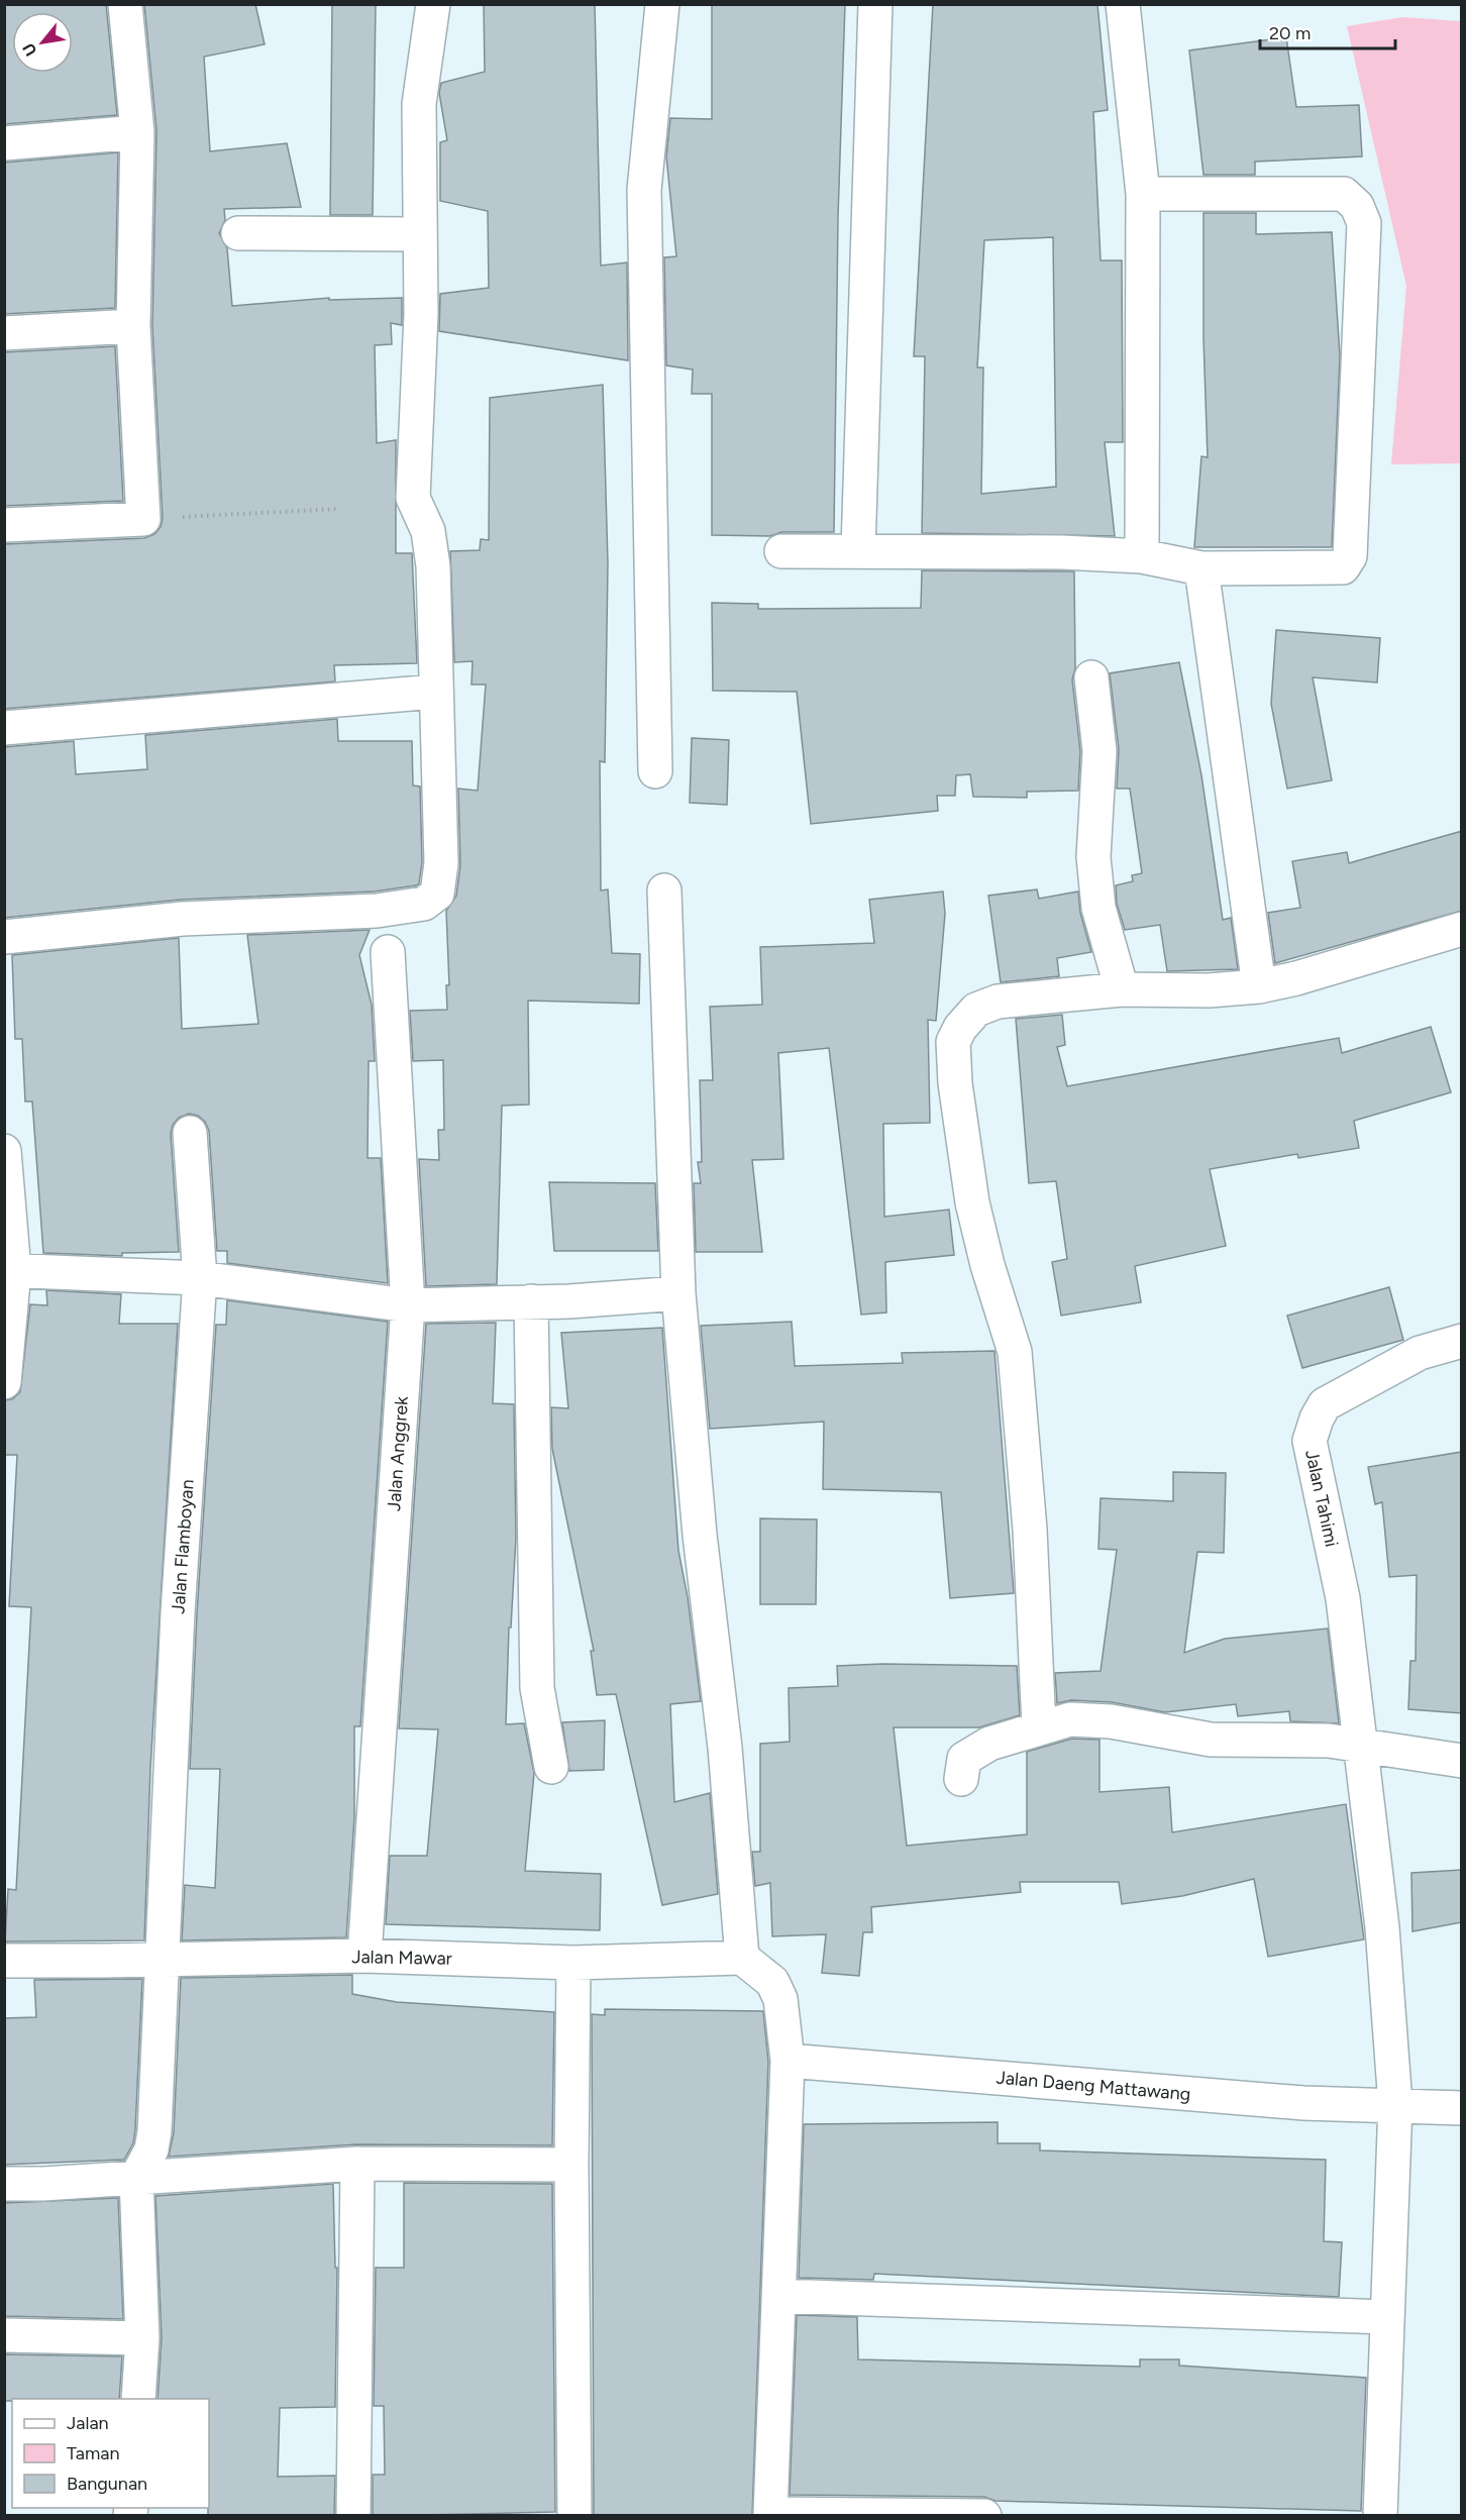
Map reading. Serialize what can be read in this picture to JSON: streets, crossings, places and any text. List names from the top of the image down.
{
  "streets": {
    "street": [
      "Jalan Anggrek",
      "Jalan Tahimi",
      "Jalan Flamboyan",
      "Jalan Mawar",
      "Jalan Daeng Mattawang"
    ]
  },
  "crossings": [
    ["Jalan Anggrek", "Jalan Mawar"],
    ["Jalan Tahimi", "Jalan Daeng Mattawang"],
    ["Jalan Flamboyan", "Jalan Mawar"]
  ],
  "legend": ["Jalan", "Taman", "Bangunan"],
  "scale_bar": "20 m",
  "north": "bottom left"
}
